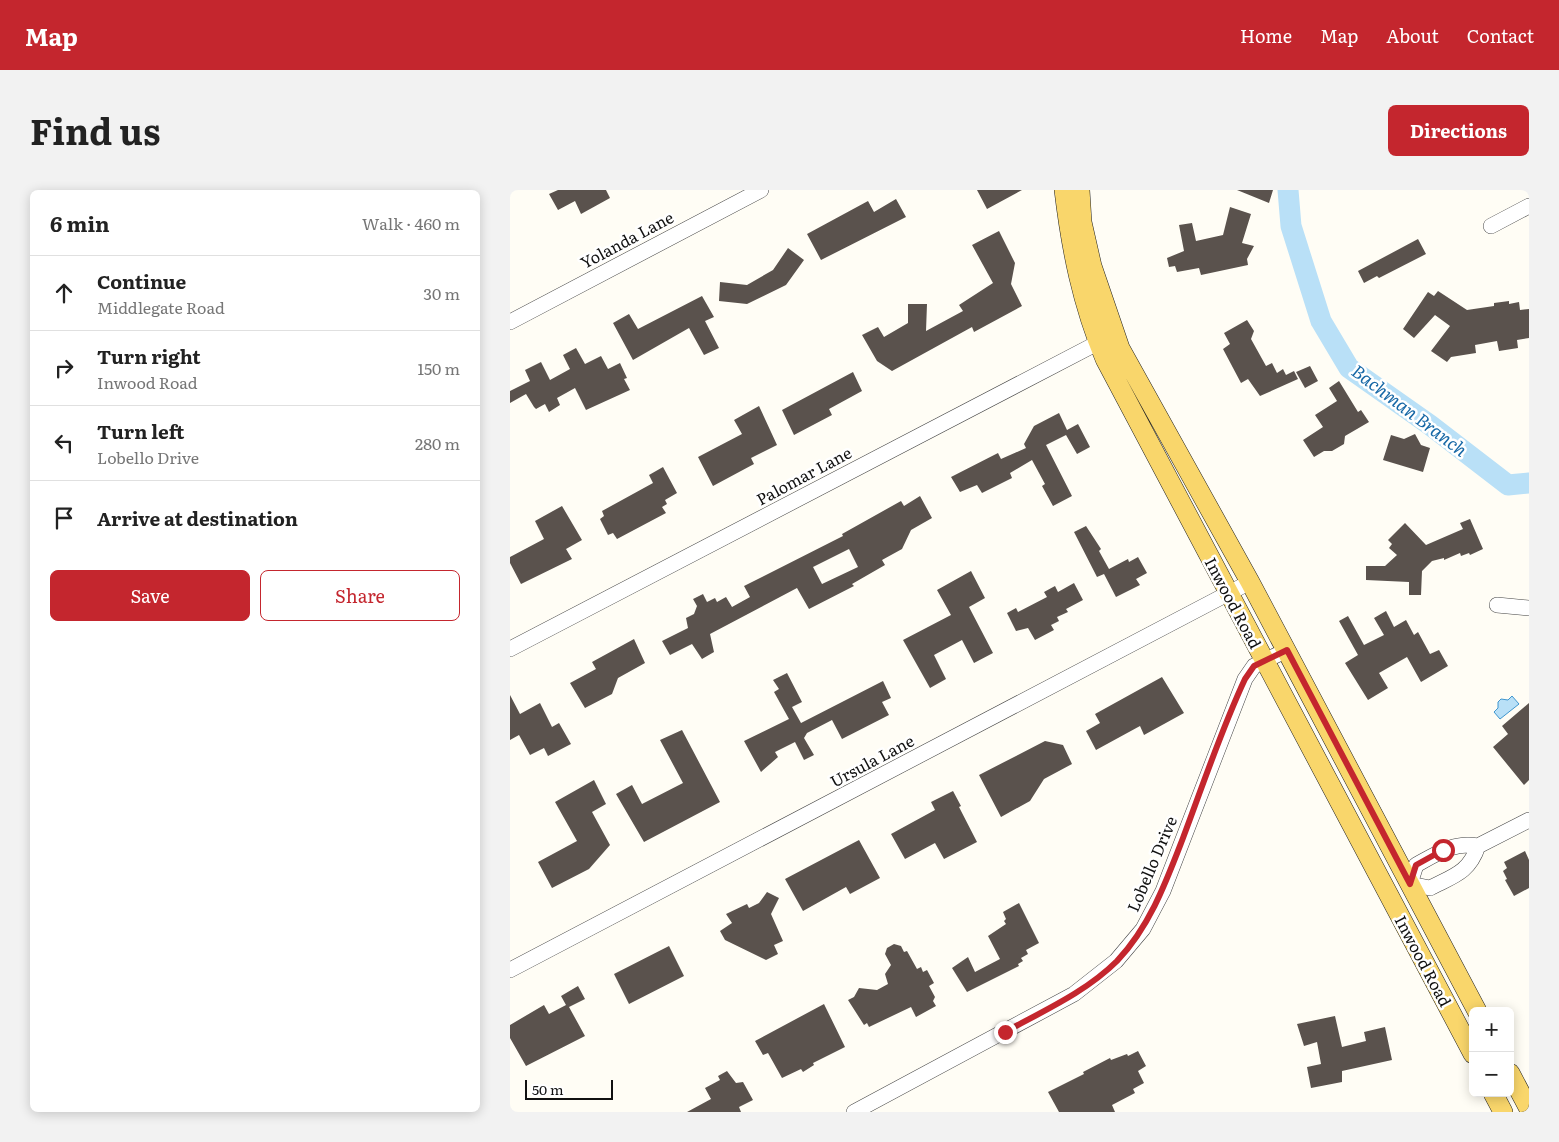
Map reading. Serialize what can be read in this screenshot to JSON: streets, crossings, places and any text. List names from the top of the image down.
{
  "streets": {
    "main road": ["Inwood Road"],
    "street": [
      "Yolanda Lane",
      "Palomar Lane",
      "Ursula Lane",
      "Lobello Drive"
    ]
  },
  "crossings": [
    ["Palomar Lane", "Inwood Road"],
    ["Inwood Road", "Ursula Lane"],
    ["Inwood Road", "Lobello Drive"]
  ],
  "water": ["Bachman Branch"],
  "scale_bar": "50 m",
  "page": {
    "header": "Map",
    "nav": [
      "Home",
      "Map",
      "About",
      "Contact"
    ],
    "title": "Find us",
    "buttons": [
      "Directions",
      ["Save", "Share"]
    ],
    "heading": ["6 min", "Walk · 460 m"],
    "list": [
      ["Continue", "Middlegate Road", "30 m"],
      ["Turn right", "Inwood Road", "150 m"],
      ["Turn left", "Lobello Drive", "280 m"],
      "Arrive at destination"
    ],
    "map_buttons": ["+", "−"],
    "scale": "50 m"
  }
}
